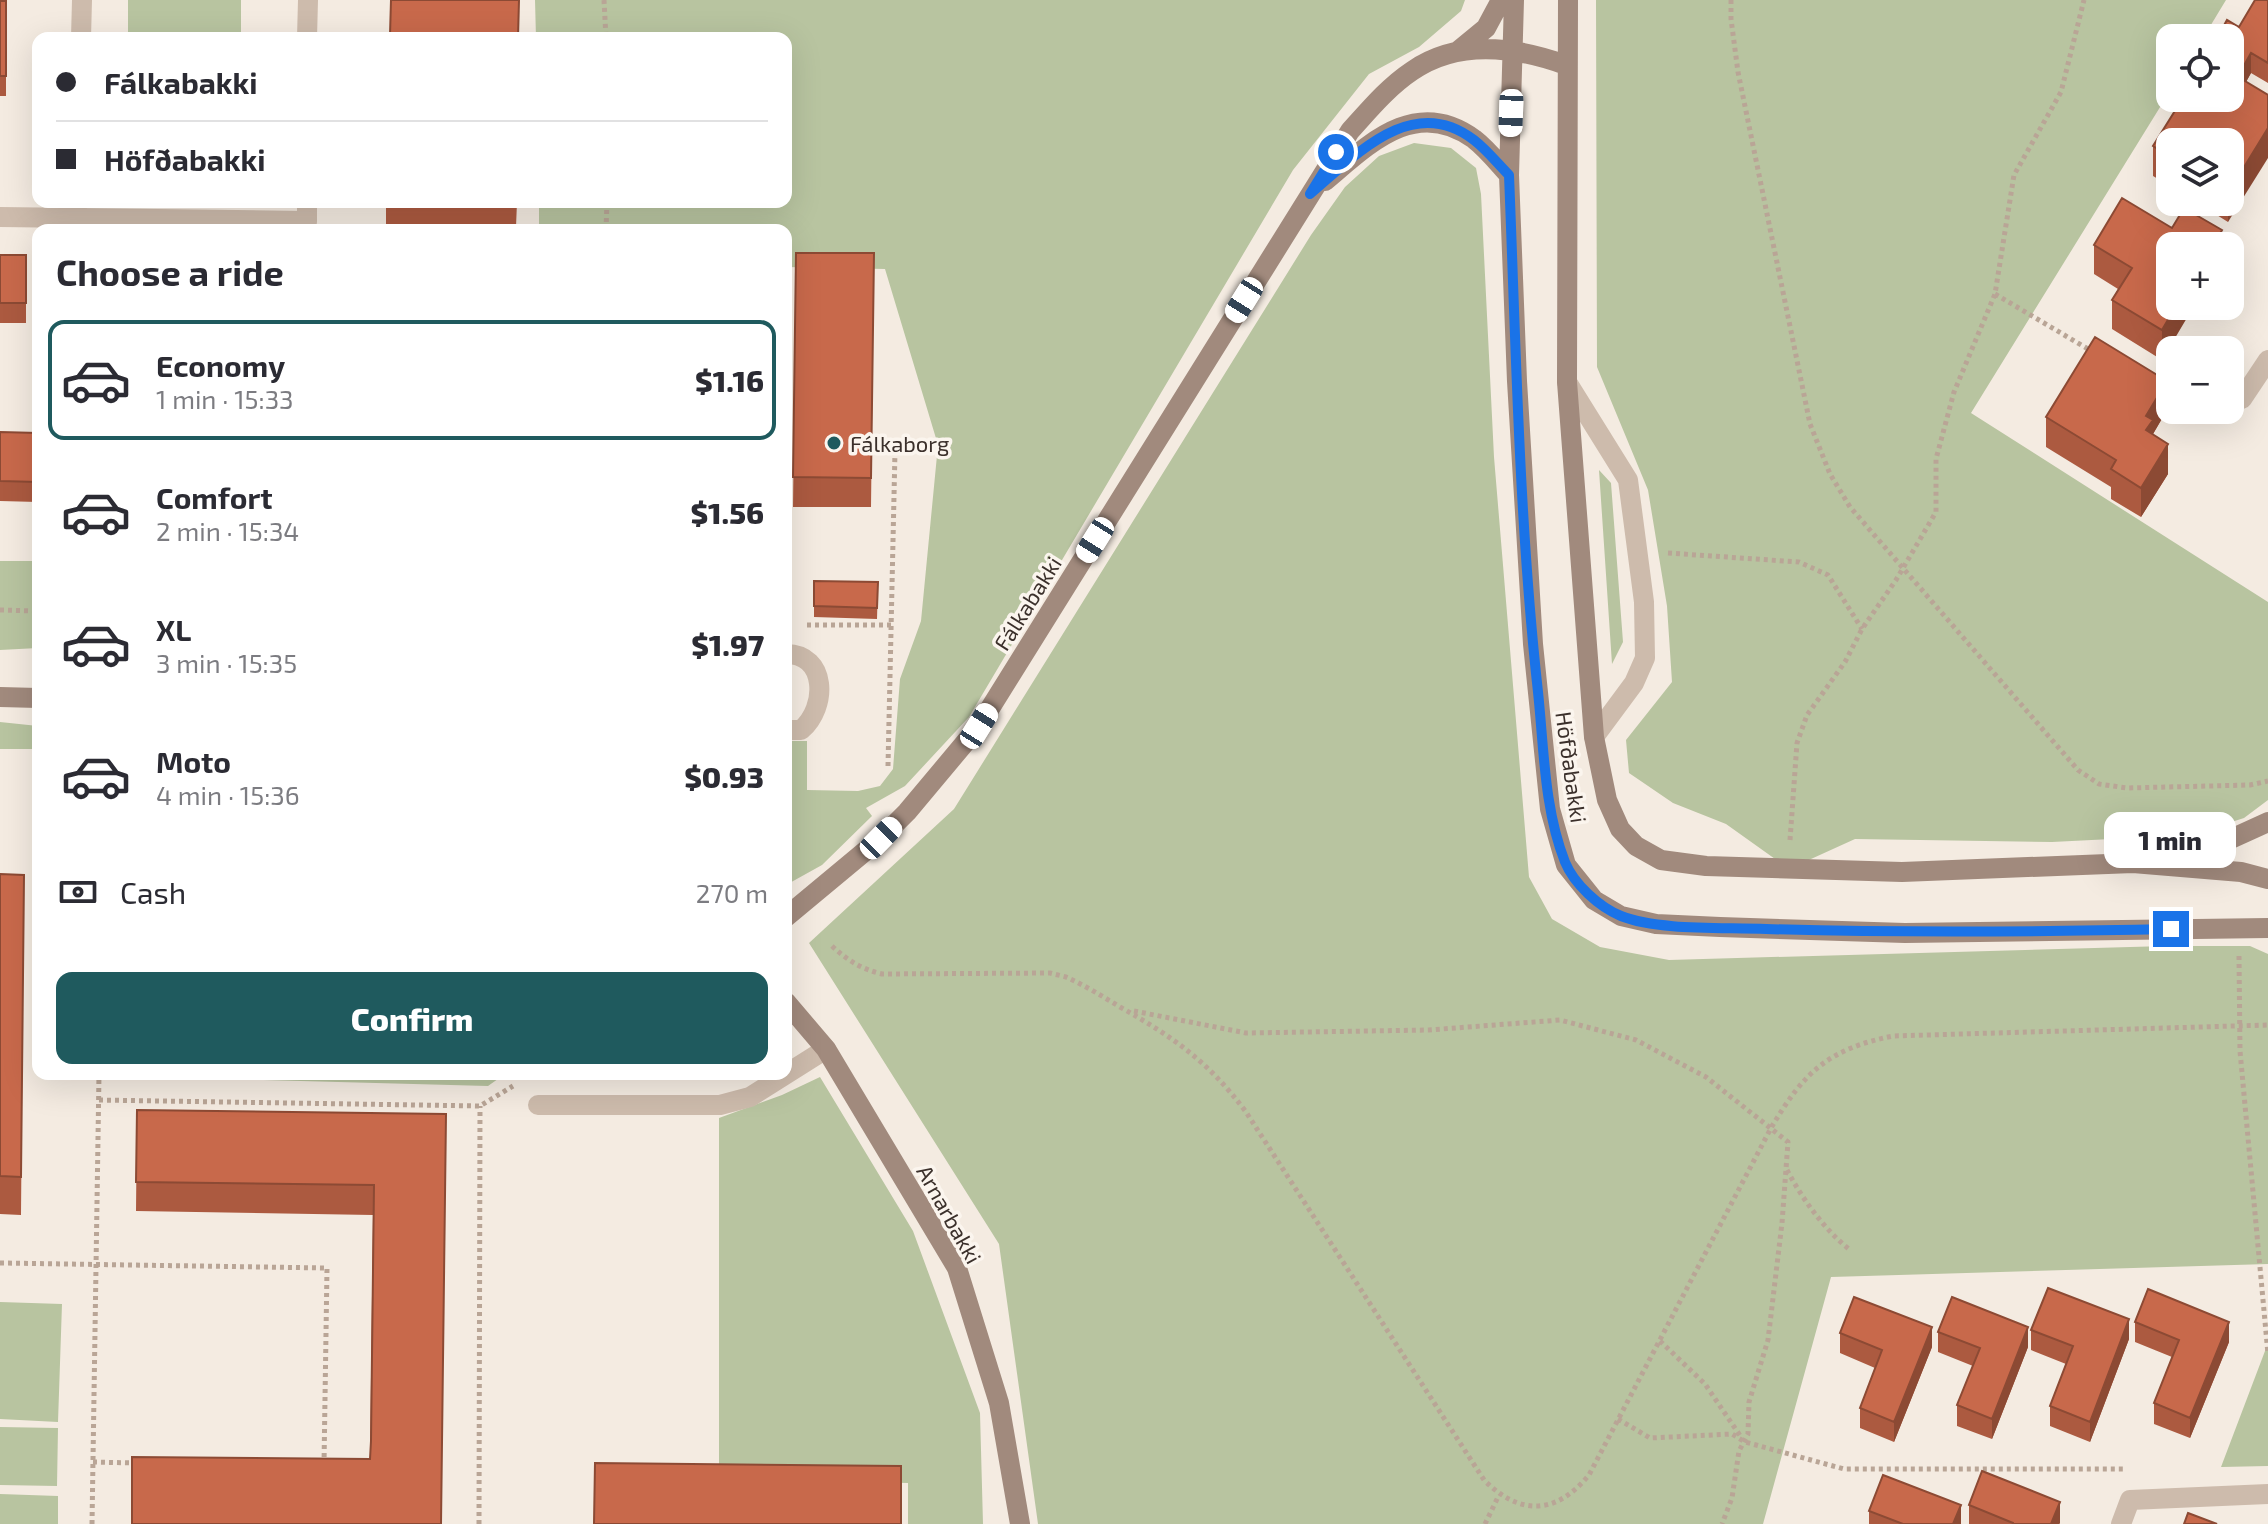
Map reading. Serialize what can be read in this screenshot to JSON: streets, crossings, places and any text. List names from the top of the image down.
{
  "streets": {
    "main road": ["Fálkabakki", "Höfðabakki", "Arnarbakki"]
  },
  "crossings": [
    ["Fálkabakki", "Höfðabakki"]
  ],
  "places": ["Fálkaborg"],
  "page": {
    "map_buttons": ["+", "−"],
    "banner": ["Fálkabakki", "Höfðabakki"],
    "heading": "Choose a ride",
    "list": [
      {
        "name": "Economy",
        "note": "1 min · 15:33",
        "value": "$1.16"
      },
      {
        "name": "Comfort",
        "note": "2 min · 15:34",
        "value": "$1.56"
      },
      {
        "name": "XL",
        "note": "3 min · 15:35",
        "value": "$1.97"
      },
      {
        "name": "Moto",
        "note": "4 min · 15:36",
        "value": "$0.93"
      }
    ],
    "bubble": "1 min",
    "pay": ["Cash", "270 m"],
    "buttons": "Confirm"
  }
}
